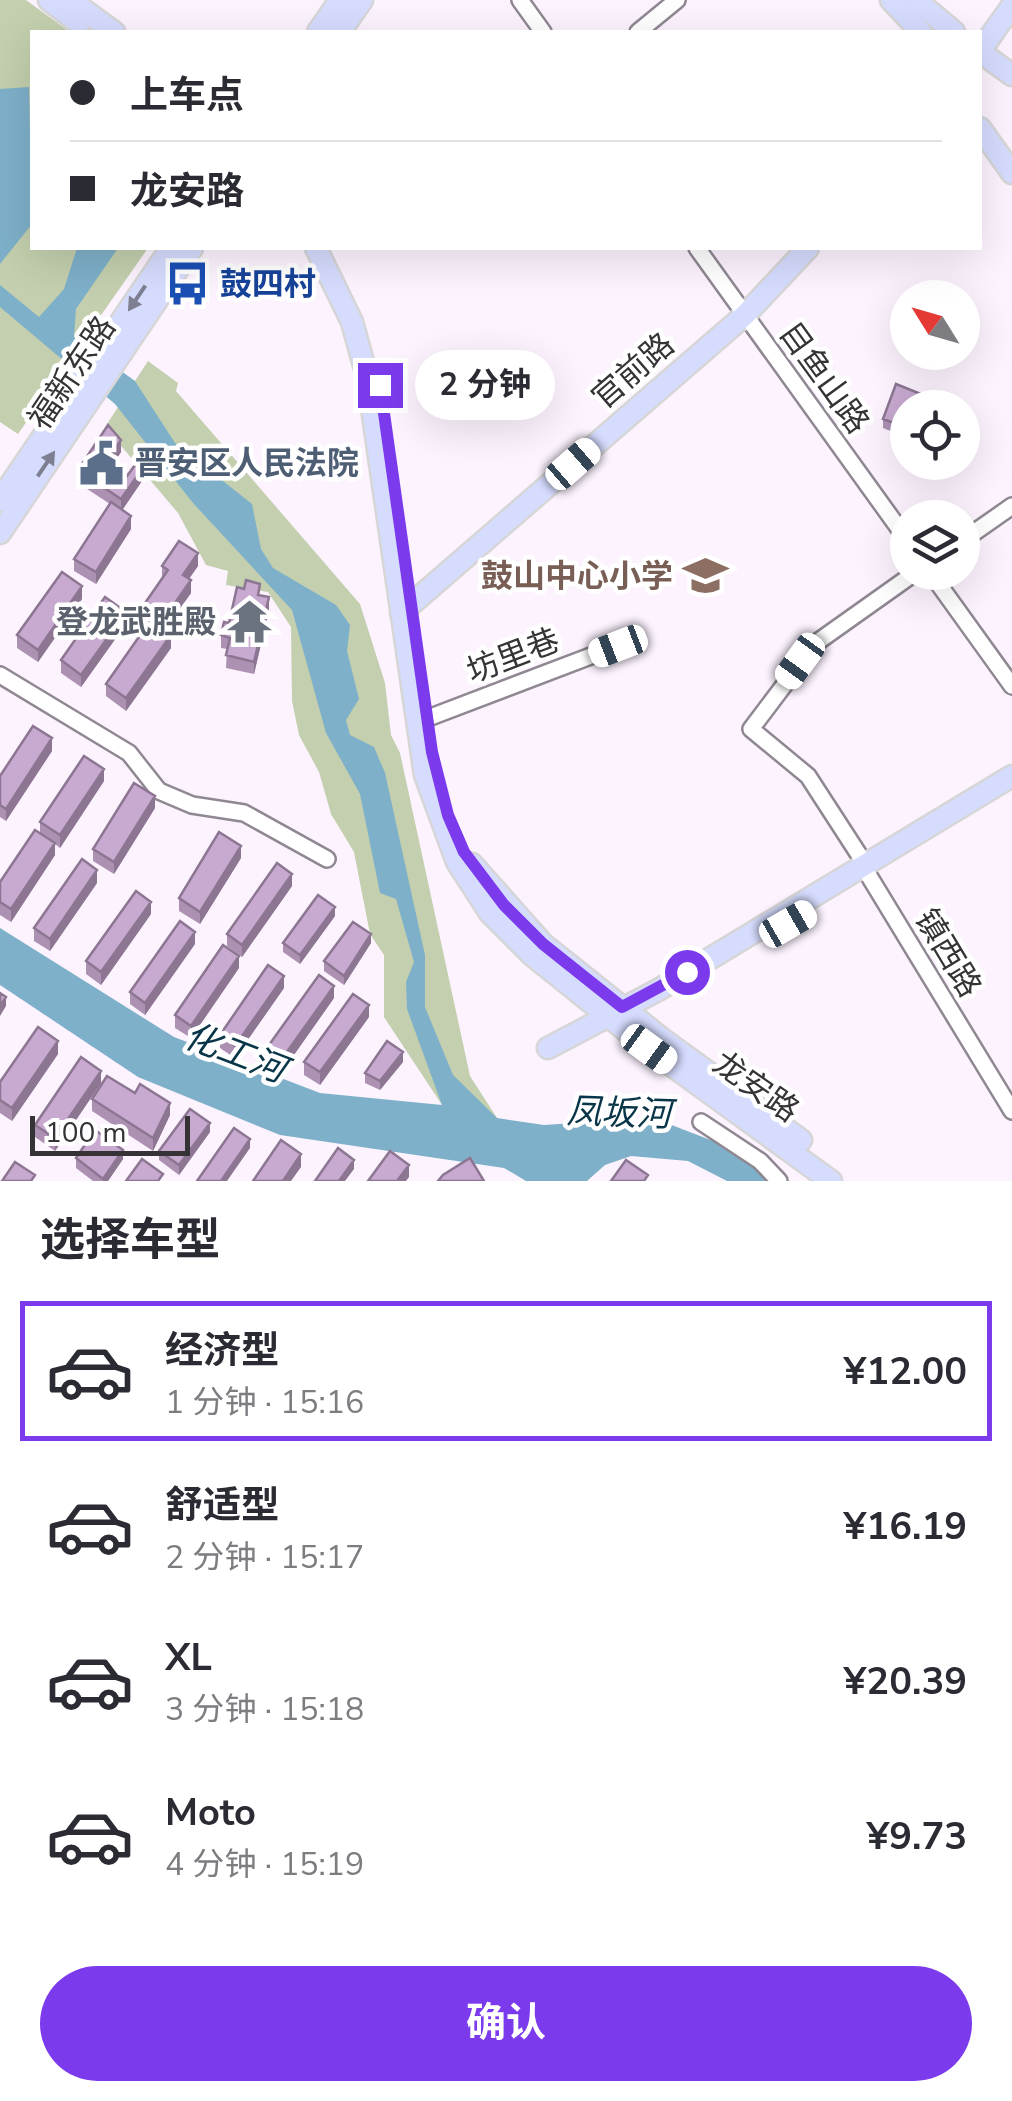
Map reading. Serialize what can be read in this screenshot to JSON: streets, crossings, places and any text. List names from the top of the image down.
{
  "streets": {
    "main road": ["官前路", "福新东路", "龙安路"],
    "street": ["目鱼山路", "坊里巷", "镇西路"]
  },
  "crossings": [
    ["官前路", "目鱼山路"],
    ["官前路", "龙安路"],
    ["坊里巷", "龙安路"]
  ],
  "water": ["化工河", "凤坂河"],
  "places": {
    "bus stop": ["鼓四村"],
    "public building": ["晋安区人民法院"],
    "school or university": ["鼓山中心小学"],
    "temple": ["登龙武胜殿"]
  },
  "scale_bar": "100 m",
  "north": "top left",
  "page": {
    "banner": ["上车点", "龙安路"],
    "bubble": "2 分钟",
    "scale": "100 m",
    "heading": "选择车型",
    "list": [
      {
        "name": "经济型",
        "note": "1 分钟 · 15:16",
        "value": "¥12.00"
      },
      {
        "name": "舒适型",
        "note": "2 分钟 · 15:17",
        "value": "¥16.19"
      },
      {
        "name": "XL",
        "note": "3 分钟 · 15:18",
        "value": "¥20.39"
      },
      {
        "name": "Moto",
        "note": "4 分钟 · 15:19",
        "value": "¥9.73"
      }
    ],
    "buttons": "确认"
  }
}
